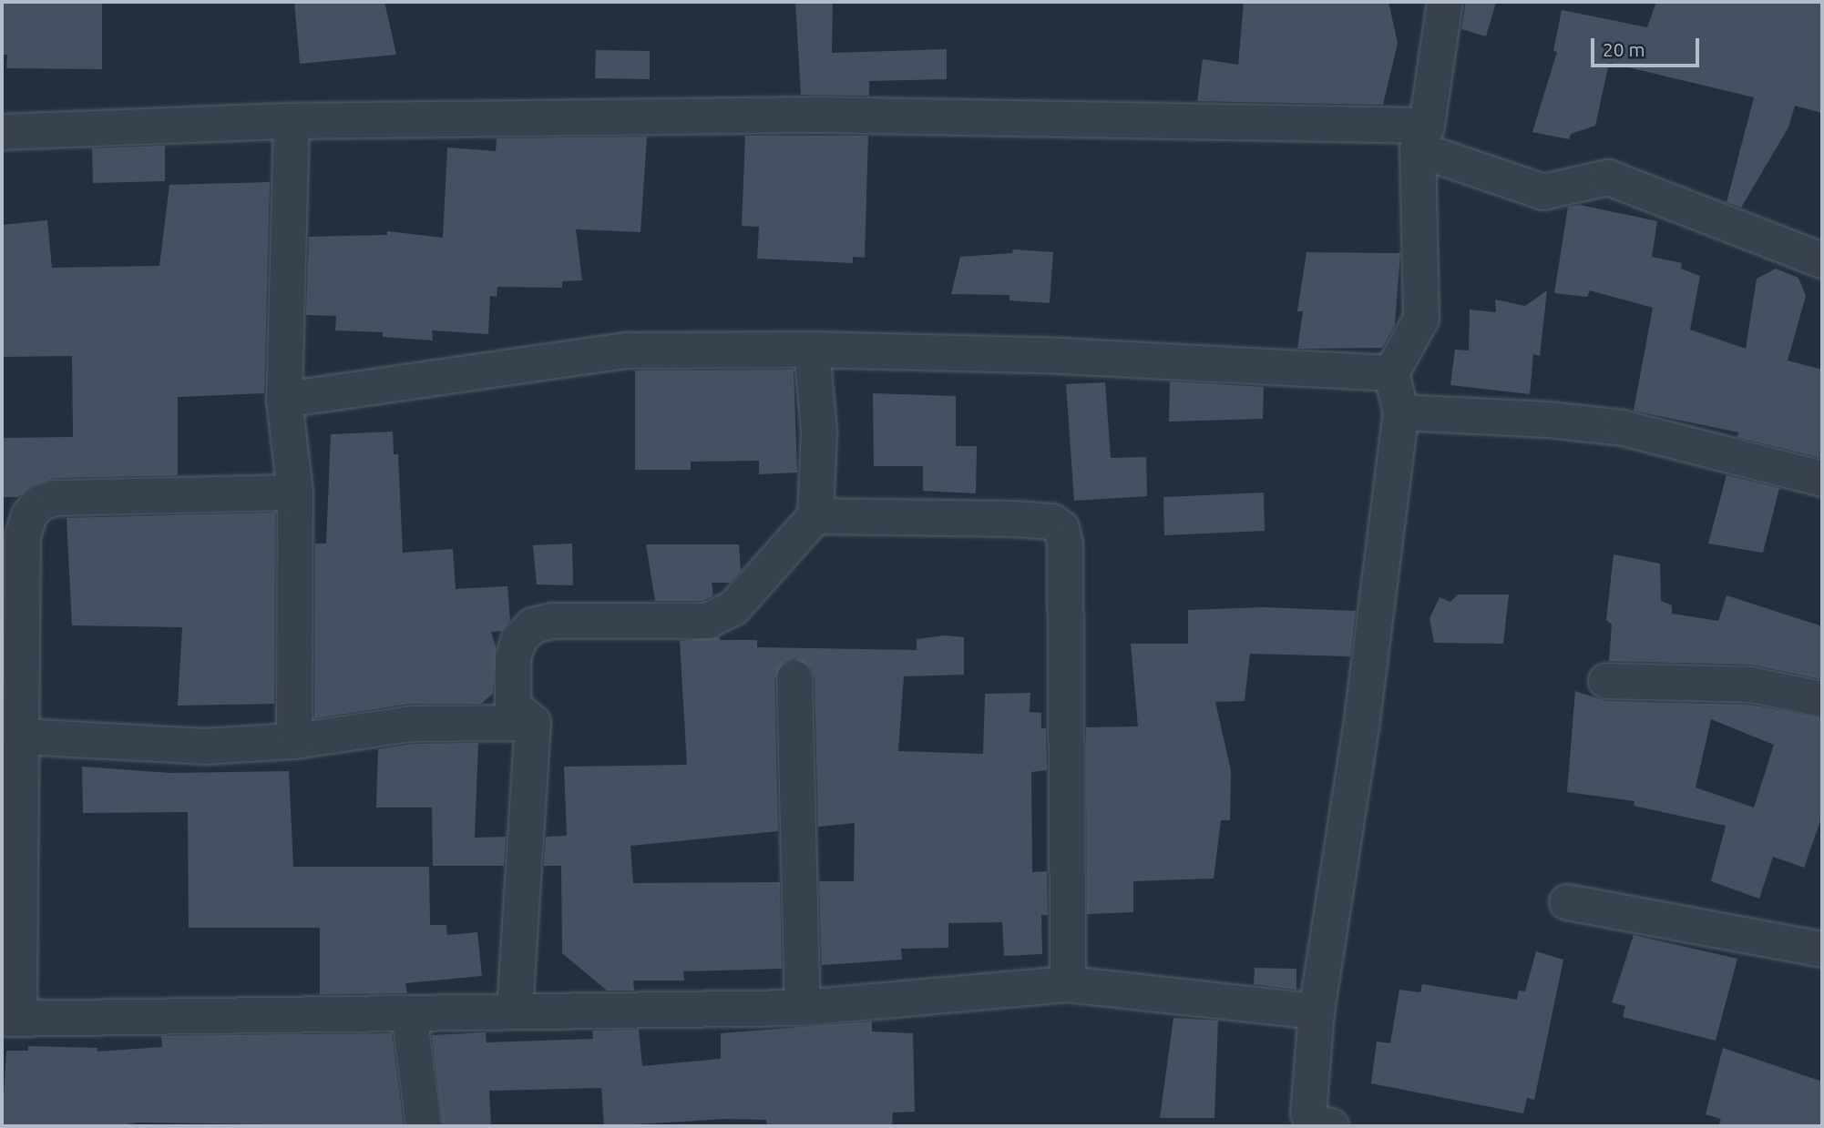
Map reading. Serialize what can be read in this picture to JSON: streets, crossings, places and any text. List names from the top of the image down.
{
  "scale_bar": "20 m"
}
